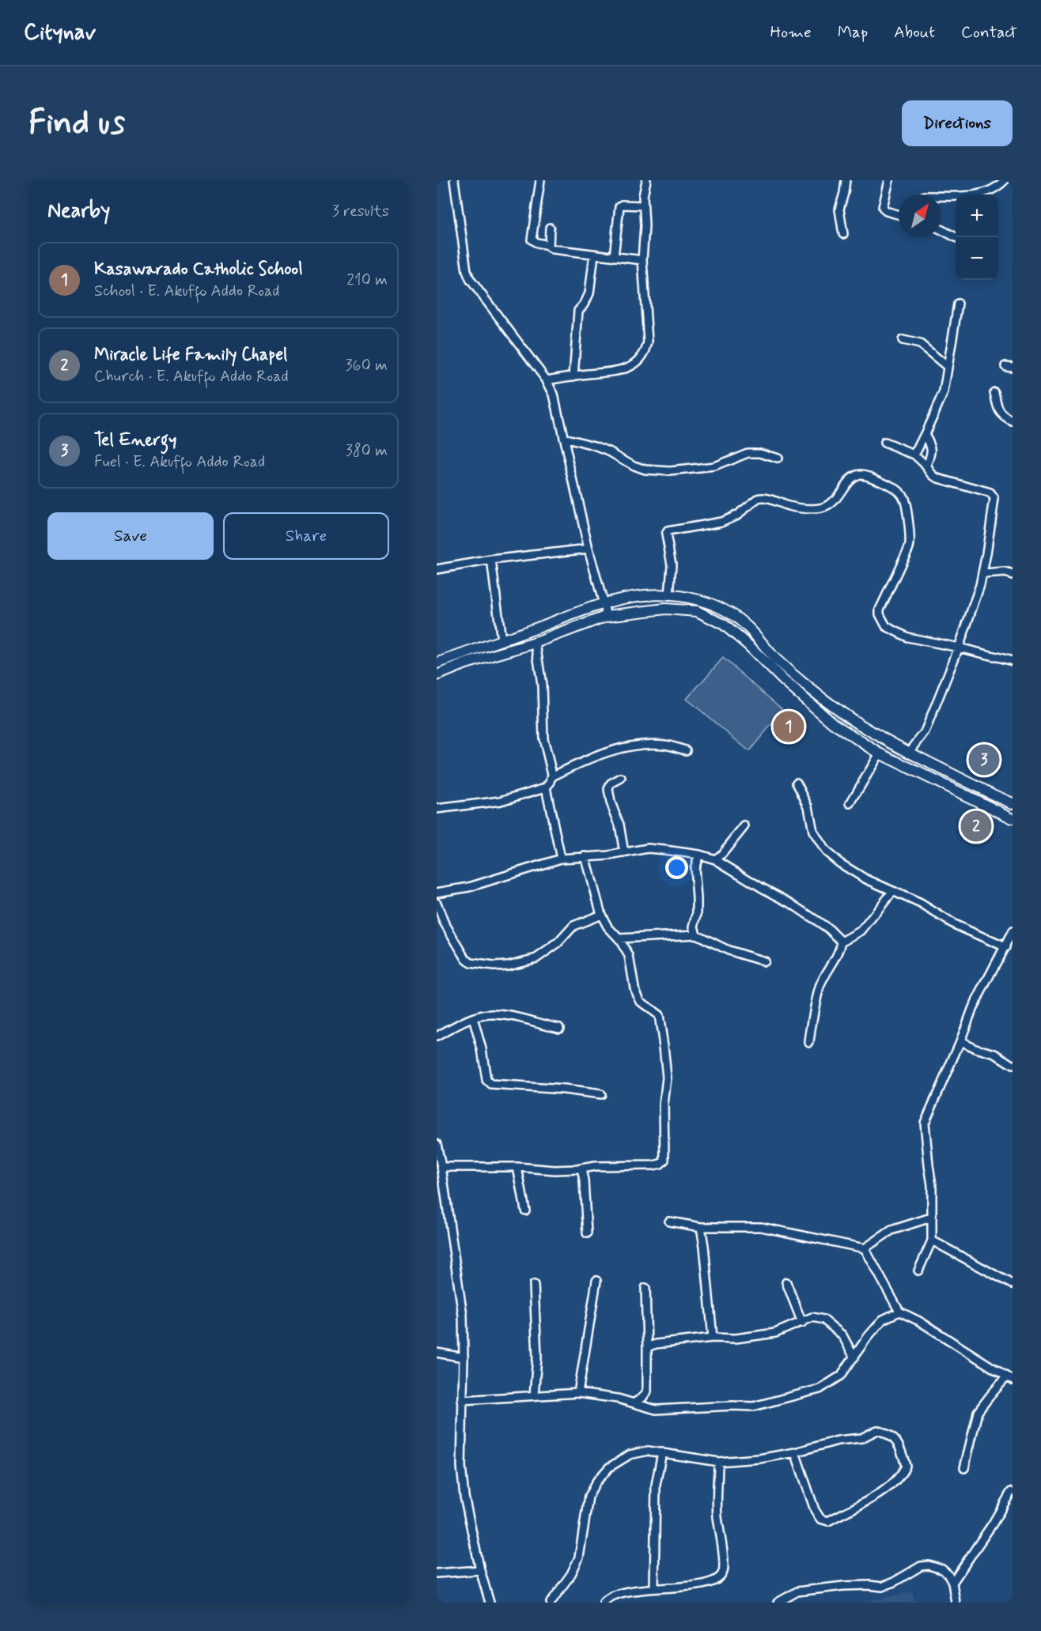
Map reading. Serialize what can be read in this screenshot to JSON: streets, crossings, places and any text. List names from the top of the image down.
{
  "north": "top right",
  "page": {
    "header": "Citynav",
    "nav": [
      "Home",
      "Map",
      "About",
      "Contact"
    ],
    "buttons": [
      "Directions",
      ["Save", "Share"]
    ],
    "title": "Find us",
    "heading": ["Nearby", "3 results"],
    "map_buttons": ["+", "−"],
    "list": [
      {
        "mark": "1",
        "name": "Kasawarado Catholic School",
        "note": "School · E. Akuffo Addo Road",
        "value": "210 m"
      },
      {
        "mark": "2",
        "name": "Miracle Life Family Chapel",
        "note": "Church · E. Akuffo Addo Road",
        "value": "360 m"
      },
      {
        "mark": "3",
        "name": "Tel Energy",
        "note": "Fuel · E. Akuffo Addo Road",
        "value": "380 m"
      }
    ],
    "pins": ["1", "3", "2"]
  }
}
